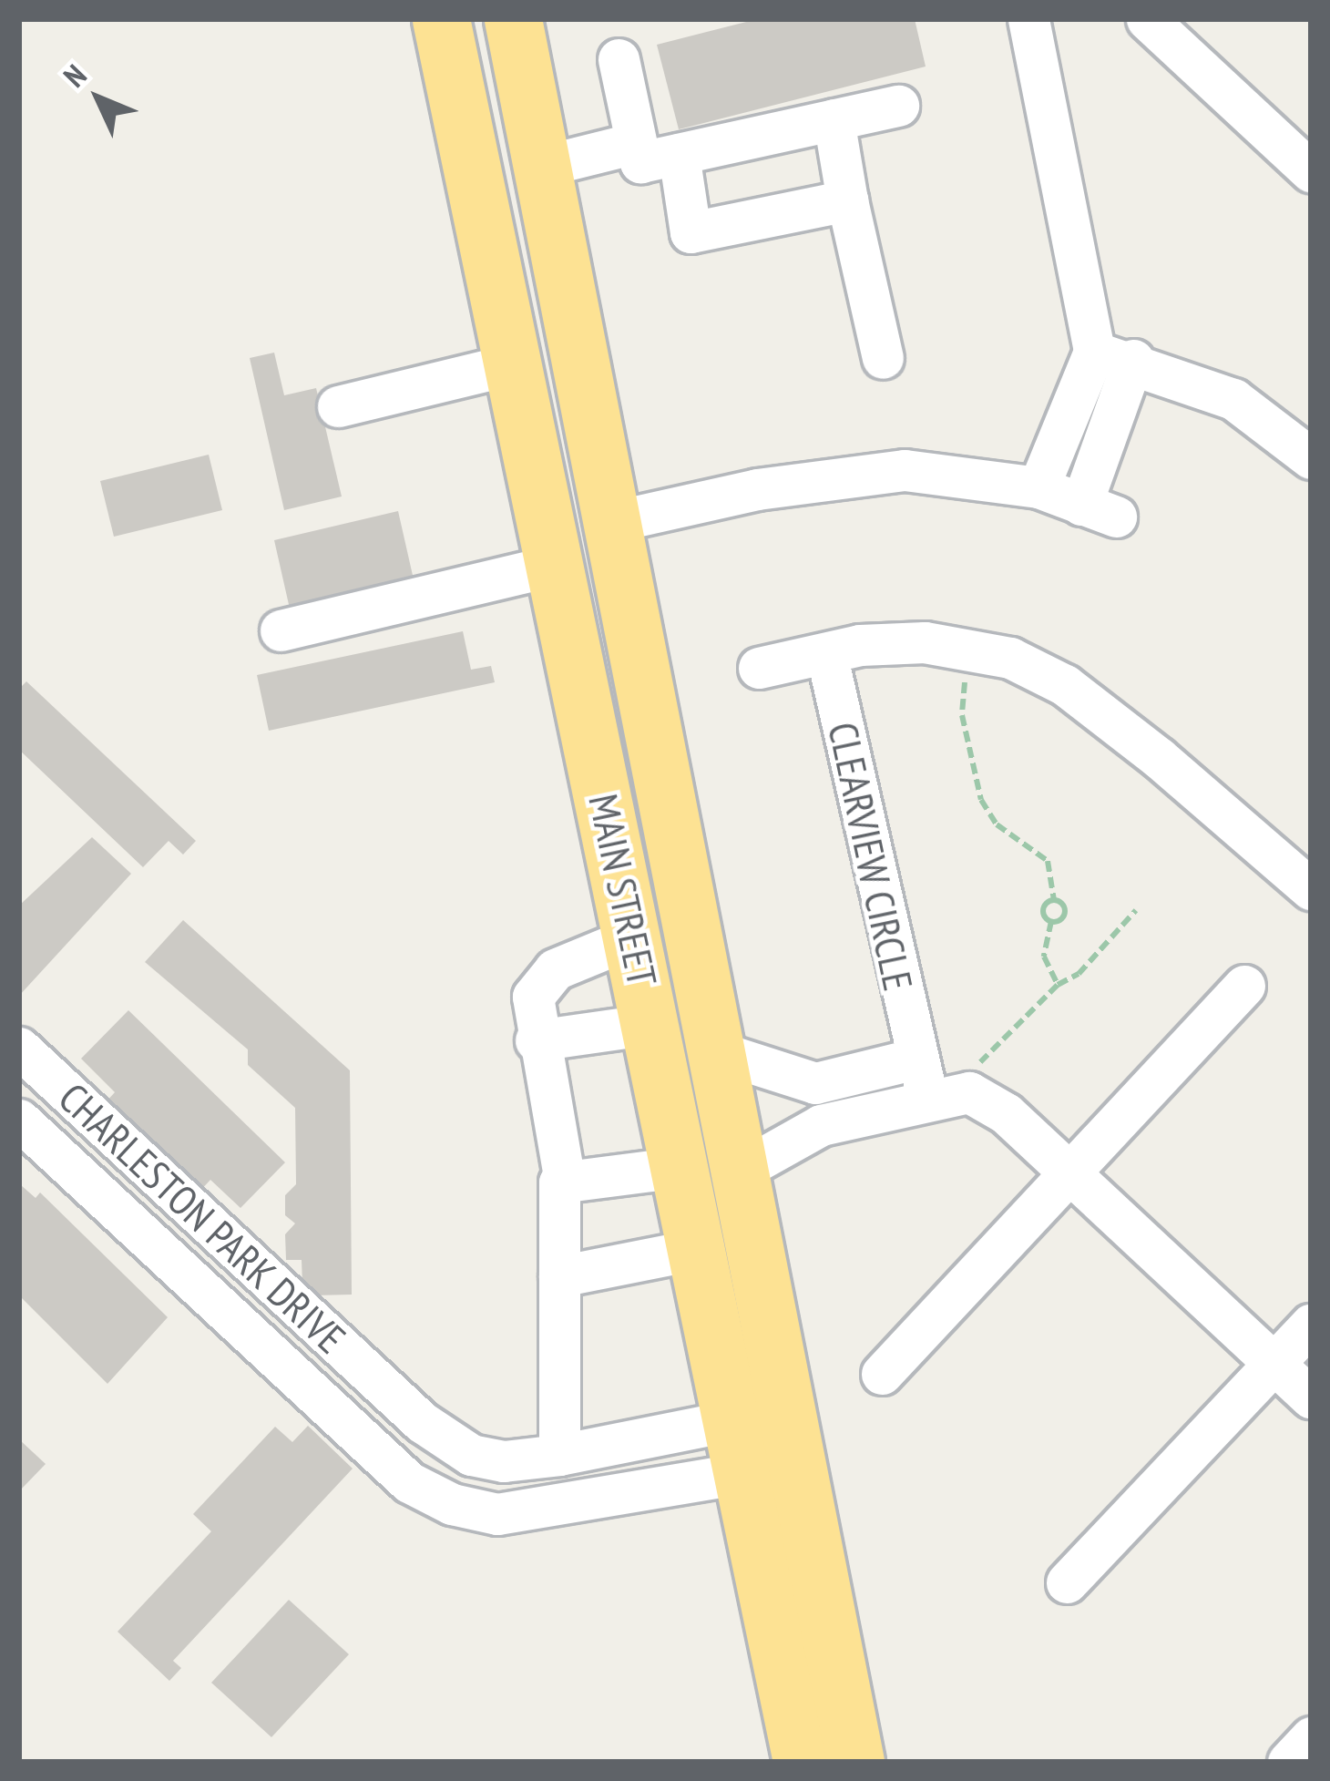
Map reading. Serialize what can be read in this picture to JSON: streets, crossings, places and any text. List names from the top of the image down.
{
  "streets": {
    "highway": ["MAIN STREET"],
    "street": ["CLEARVIEW CIRCLE", "CHARLESTON PARK DRIVE"]
  },
  "crossings": [
    ["MAIN STREET", "CHARLESTON PARK DRIVE"]
  ],
  "north": "top left"
}
